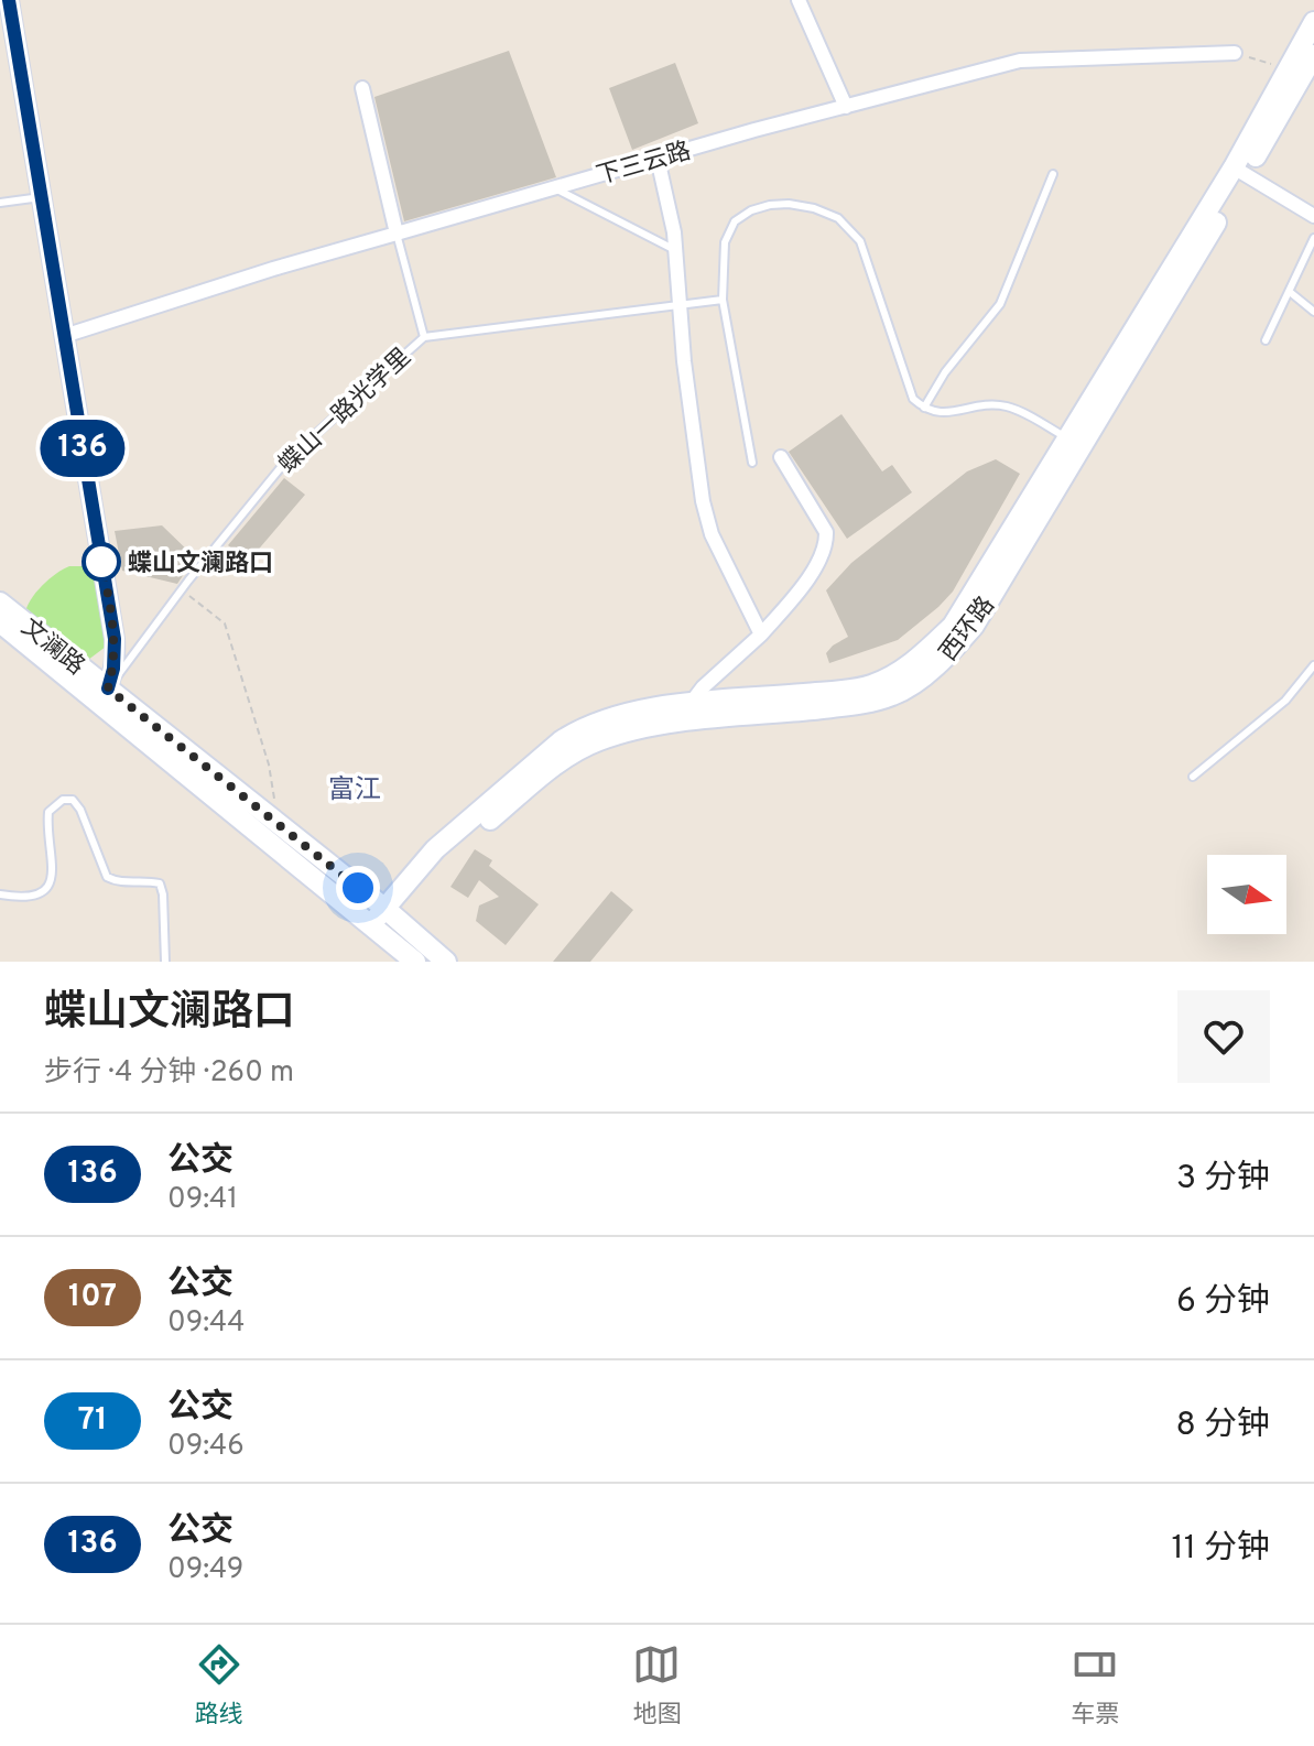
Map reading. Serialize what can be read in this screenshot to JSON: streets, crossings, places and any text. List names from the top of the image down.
{
  "streets": {
    "main road": ["西环路", "文澜路"],
    "street": ["下三云路"],
    "lane": ["蝶山一路光学里"]
  },
  "crossings": [
    ["蝶山一路光学里", "文澜路"]
  ],
  "districts": ["富江"],
  "places": ["蝶山文澜路口"],
  "lines": ["bus line 136"],
  "north": "right",
  "page": {
    "on_map": "136",
    "heading": ["蝶山文澜路口", "步行 · 4 分钟 · 260 m"],
    "list": [
      {
        "mark": "136",
        "name": "公交",
        "note": "09:41",
        "value": "3 分钟"
      },
      {
        "mark": "107",
        "name": "公交",
        "note": "09:44",
        "value": "6 分钟"
      },
      {
        "mark": "71",
        "name": "公交",
        "note": "09:46",
        "value": "8 分钟"
      },
      {
        "mark": "136",
        "name": "公交",
        "note": "09:49",
        "value": "11 分钟"
      }
    ],
    "tabs": ["路线", "地图", "车票"]
  }
}
